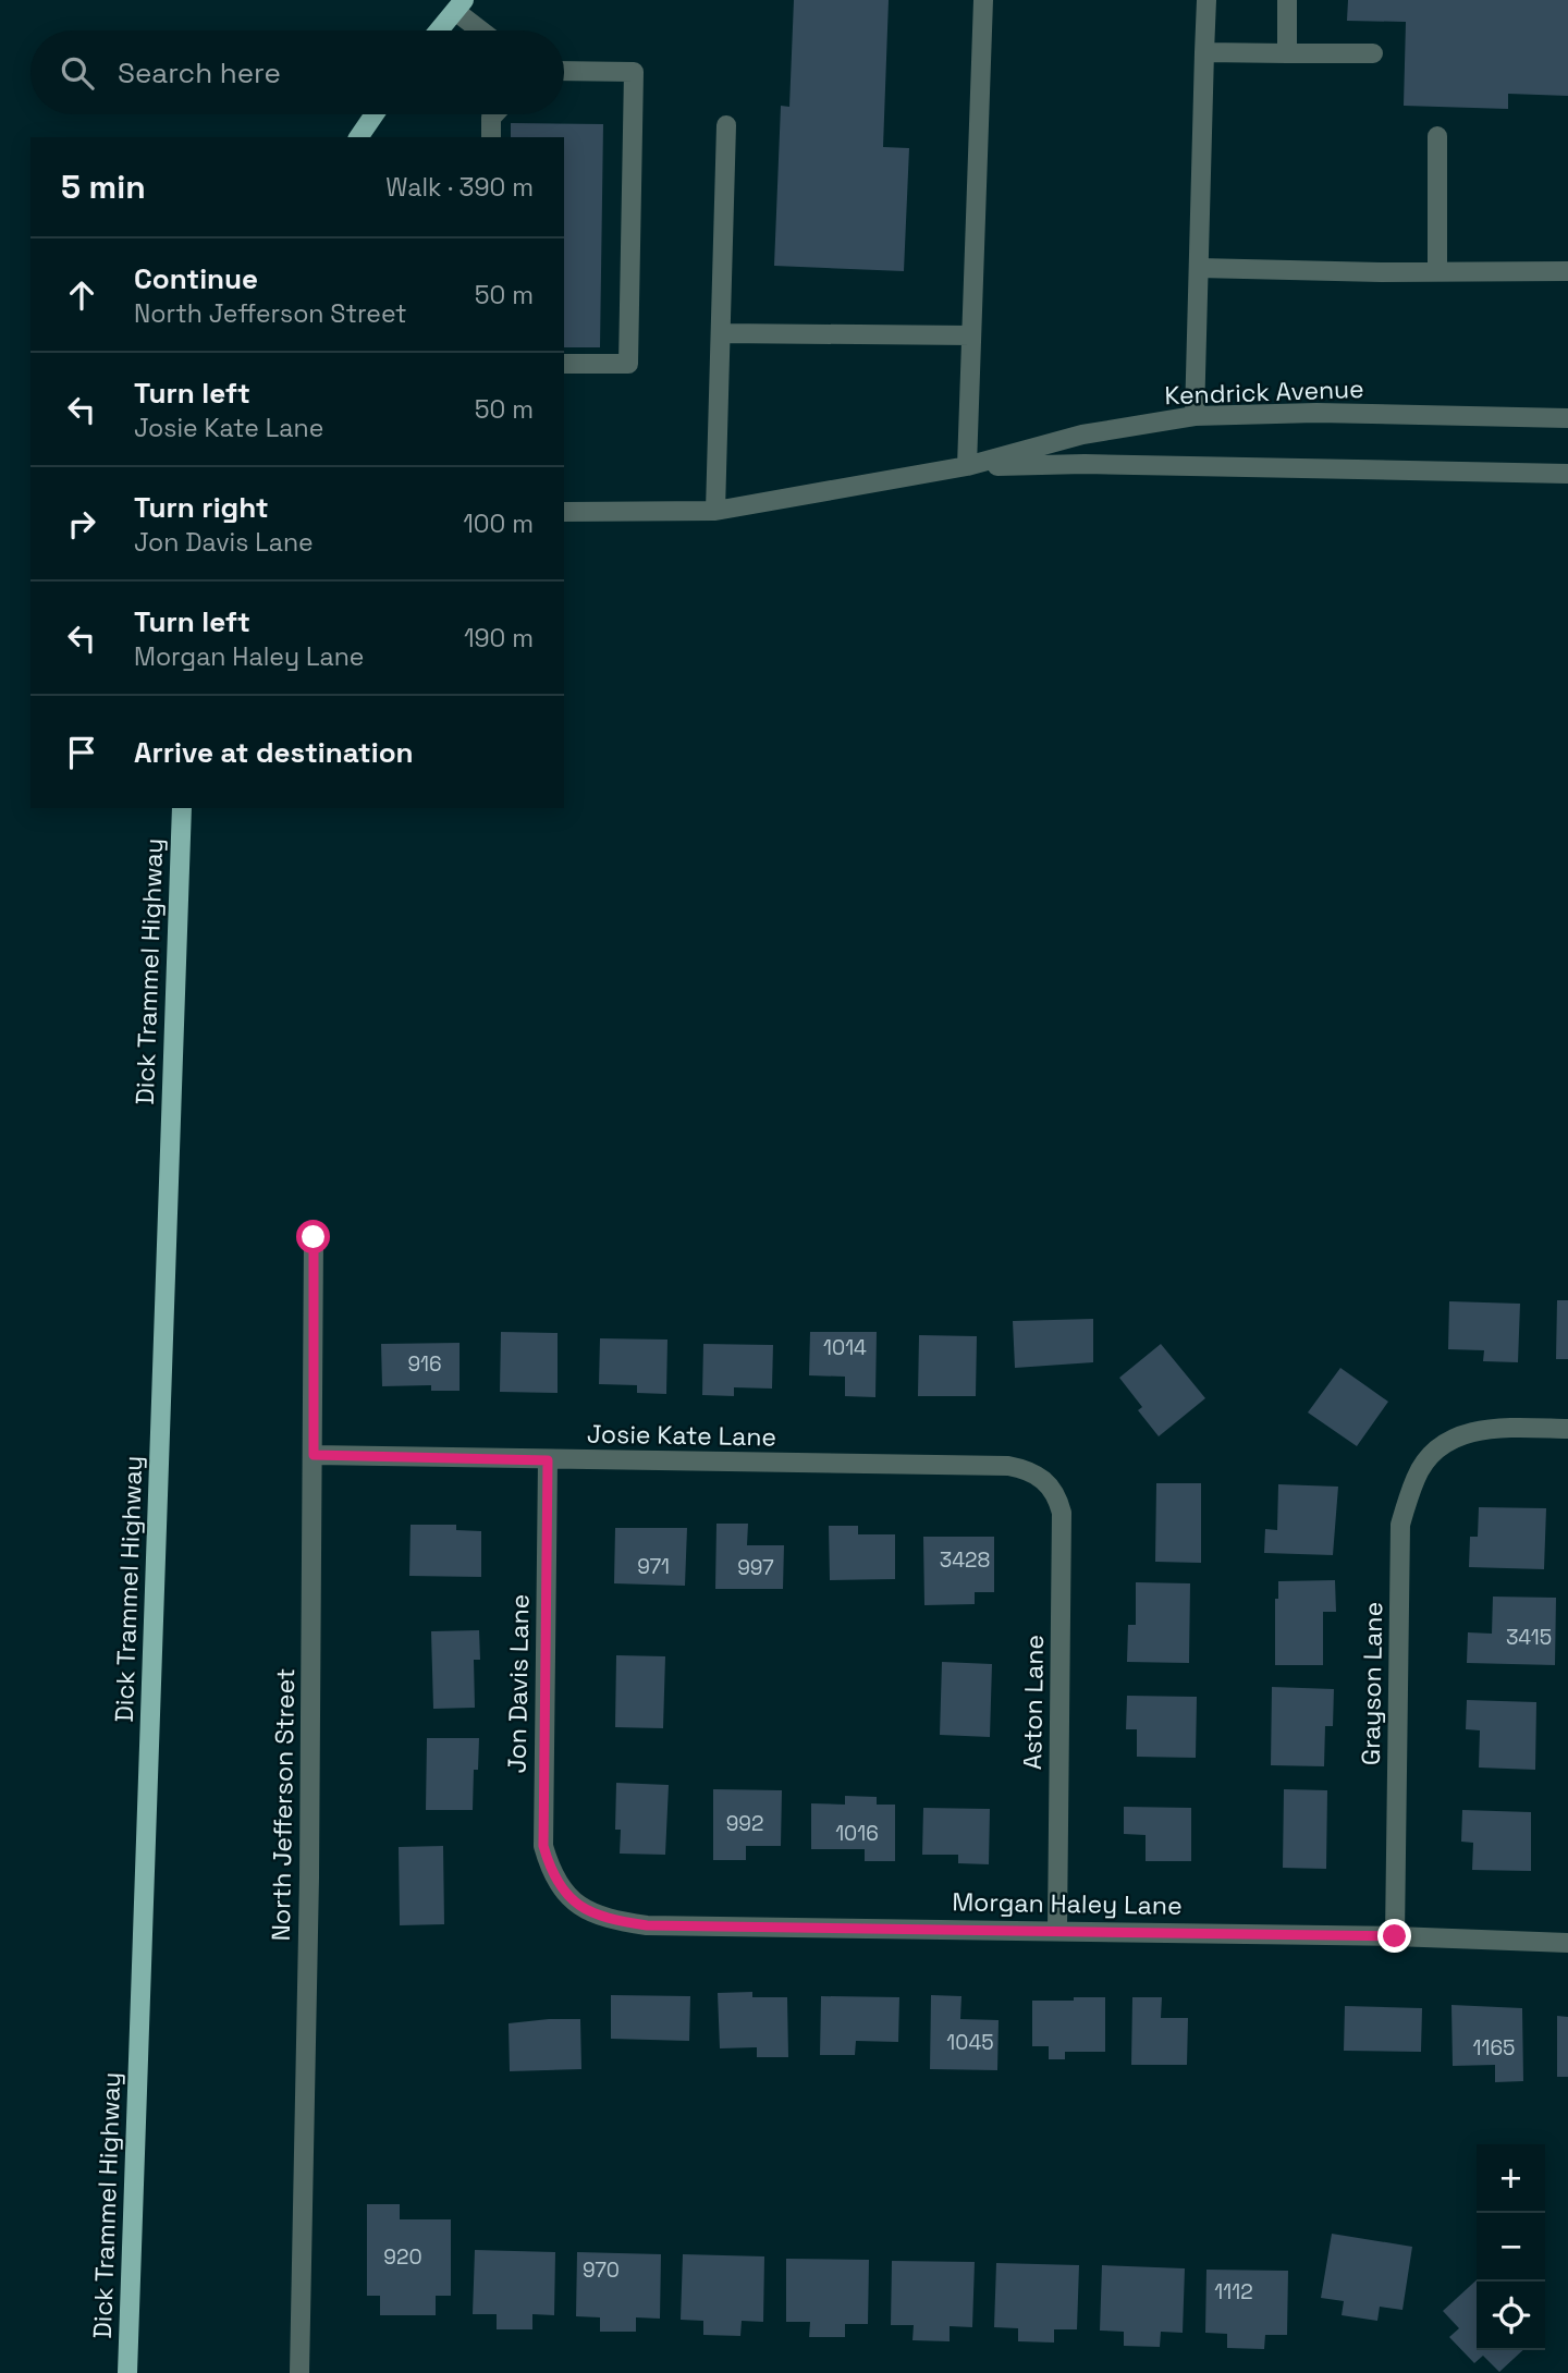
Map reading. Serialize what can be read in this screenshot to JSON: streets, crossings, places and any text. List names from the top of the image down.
{
  "streets": {
    "main road": ["Dick Trammel Highway"],
    "street": [
      "Kendrick Avenue",
      "Josie Kate Lane",
      "Jon Davis Lane",
      "Grayson Lane",
      "Aston Lane",
      "North Jefferson Street",
      "Morgan Haley Lane"
    ]
  },
  "crossings": [
    ["Josie Kate Lane", "Jon Davis Lane"],
    ["Josie Kate Lane", "Aston Lane"],
    ["Josie Kate Lane", "North Jefferson Street"],
    ["Jon Davis Lane", "Morgan Haley Lane"],
    ["Grayson Lane", "Morgan Haley Lane"],
    ["Aston Lane", "Morgan Haley Lane"]
  ],
  "house_numbers": [
    "1014",
    "916",
    "3428",
    "971",
    "997",
    "3415",
    "992",
    "1016",
    "1045",
    "1165",
    "920",
    "970",
    "1112"
  ],
  "page": {
    "search": "Search here",
    "heading": ["5 min", "Walk · 390 m"],
    "list": [
      ["Continue", "North Jefferson Street", "50 m"],
      ["Turn left", "Josie Kate Lane", "50 m"],
      ["Turn right", "Jon Davis Lane", "100 m"],
      ["Turn left", "Morgan Haley Lane", "190 m"],
      "Arrive at destination"
    ],
    "map_buttons": ["+", "−"]
  }
}
